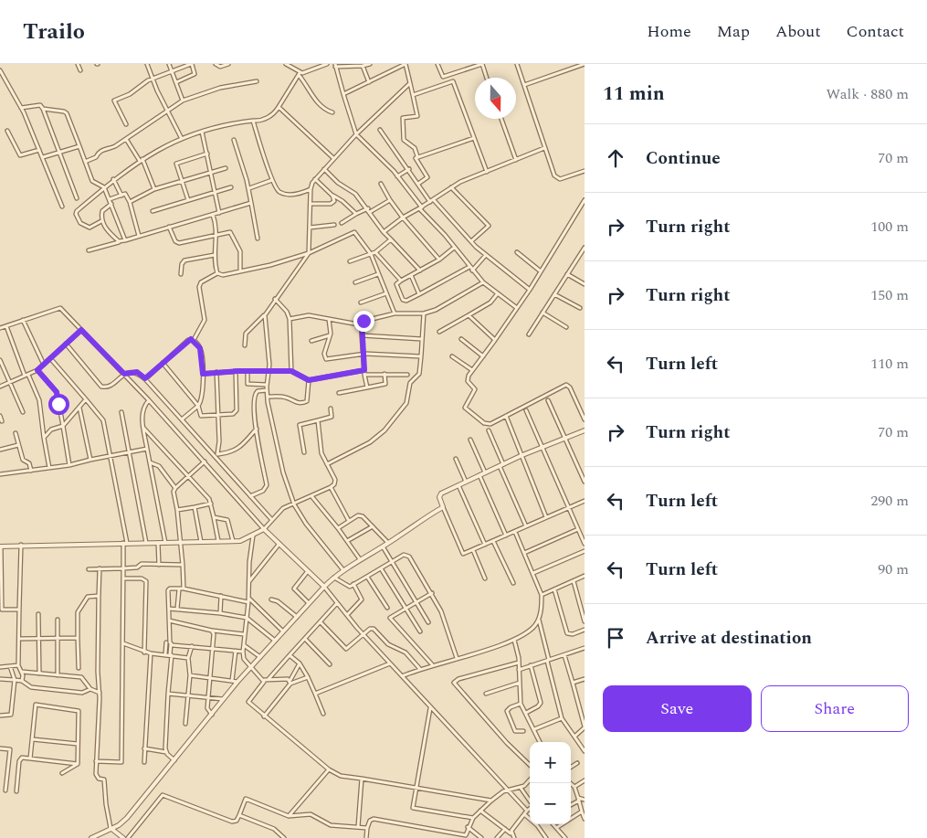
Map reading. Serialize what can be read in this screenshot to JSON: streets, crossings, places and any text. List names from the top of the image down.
{
  "north": "bottom",
  "page": {
    "header": "Trailo",
    "nav": [
      "Home",
      "Map",
      "About",
      "Contact"
    ],
    "heading": ["11 min", "Walk · 880 m"],
    "list": [
      ["Continue", "70 m"],
      ["Turn right", "100 m"],
      ["Turn right", "150 m"],
      ["Turn left", "110 m"],
      ["Turn right", "70 m"],
      ["Turn left", "290 m"],
      ["Turn left", "90 m"],
      "Arrive at destination"
    ],
    "buttons": ["Save", "Share"],
    "map_buttons": ["+", "−"]
  }
}
